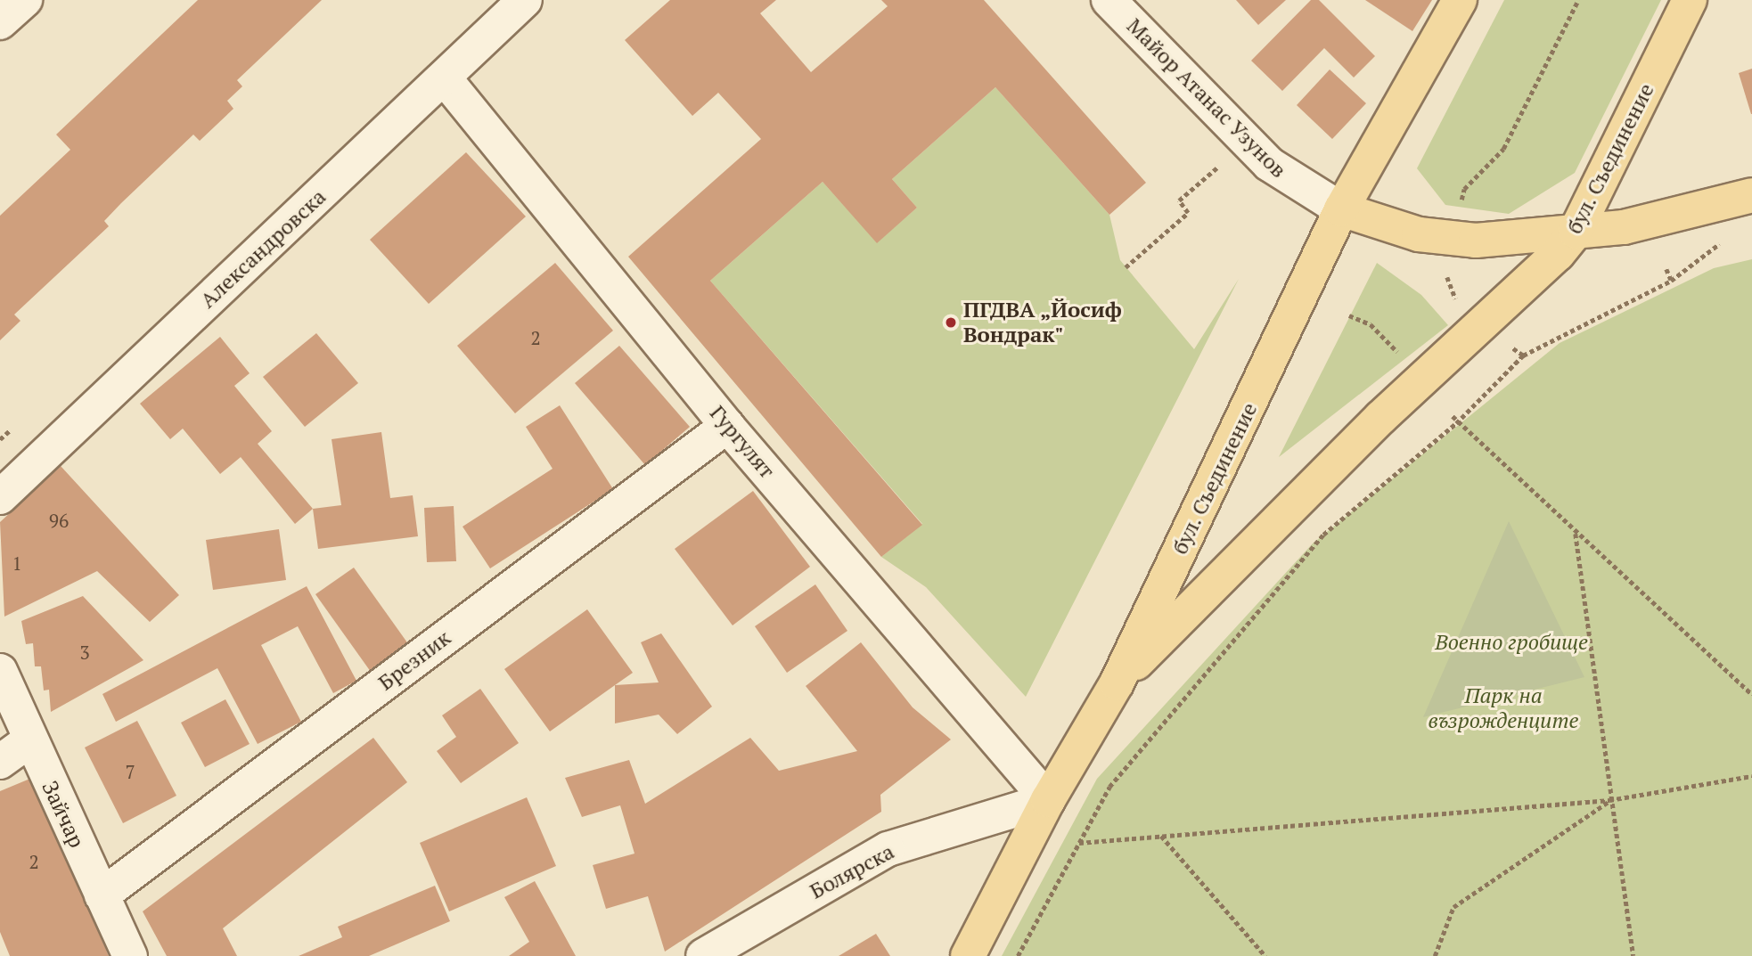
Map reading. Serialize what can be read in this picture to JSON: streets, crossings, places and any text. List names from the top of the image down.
{
  "streets": {
    "main road": ["бул. Съединение"],
    "street": [
      "Майор Атанас Узунов",
      "Александровска",
      "Гургулят",
      "Брезник",
      "Зайчар",
      "Болярска"
    ]
  },
  "crossings": [
    ["Майор Атанас Узунов", "бул. Съединение"],
    ["бул. Съединение", "Гургулят"],
    ["бул. Съединение", "Болярска"],
    ["Александровска", "Гургулят"],
    ["Гургулят", "Брезник"],
    ["Гургулят", "Болярска"],
    ["Брезник", "Зайчар"]
  ],
  "parks": ["Военно гробище", "Парк на възрожденците"],
  "places": ["ПГДВА „Йосиф Вондрак\""],
  "house_numbers": [
    "2",
    "96",
    "1",
    "3",
    "7",
    "2"
  ]
}
